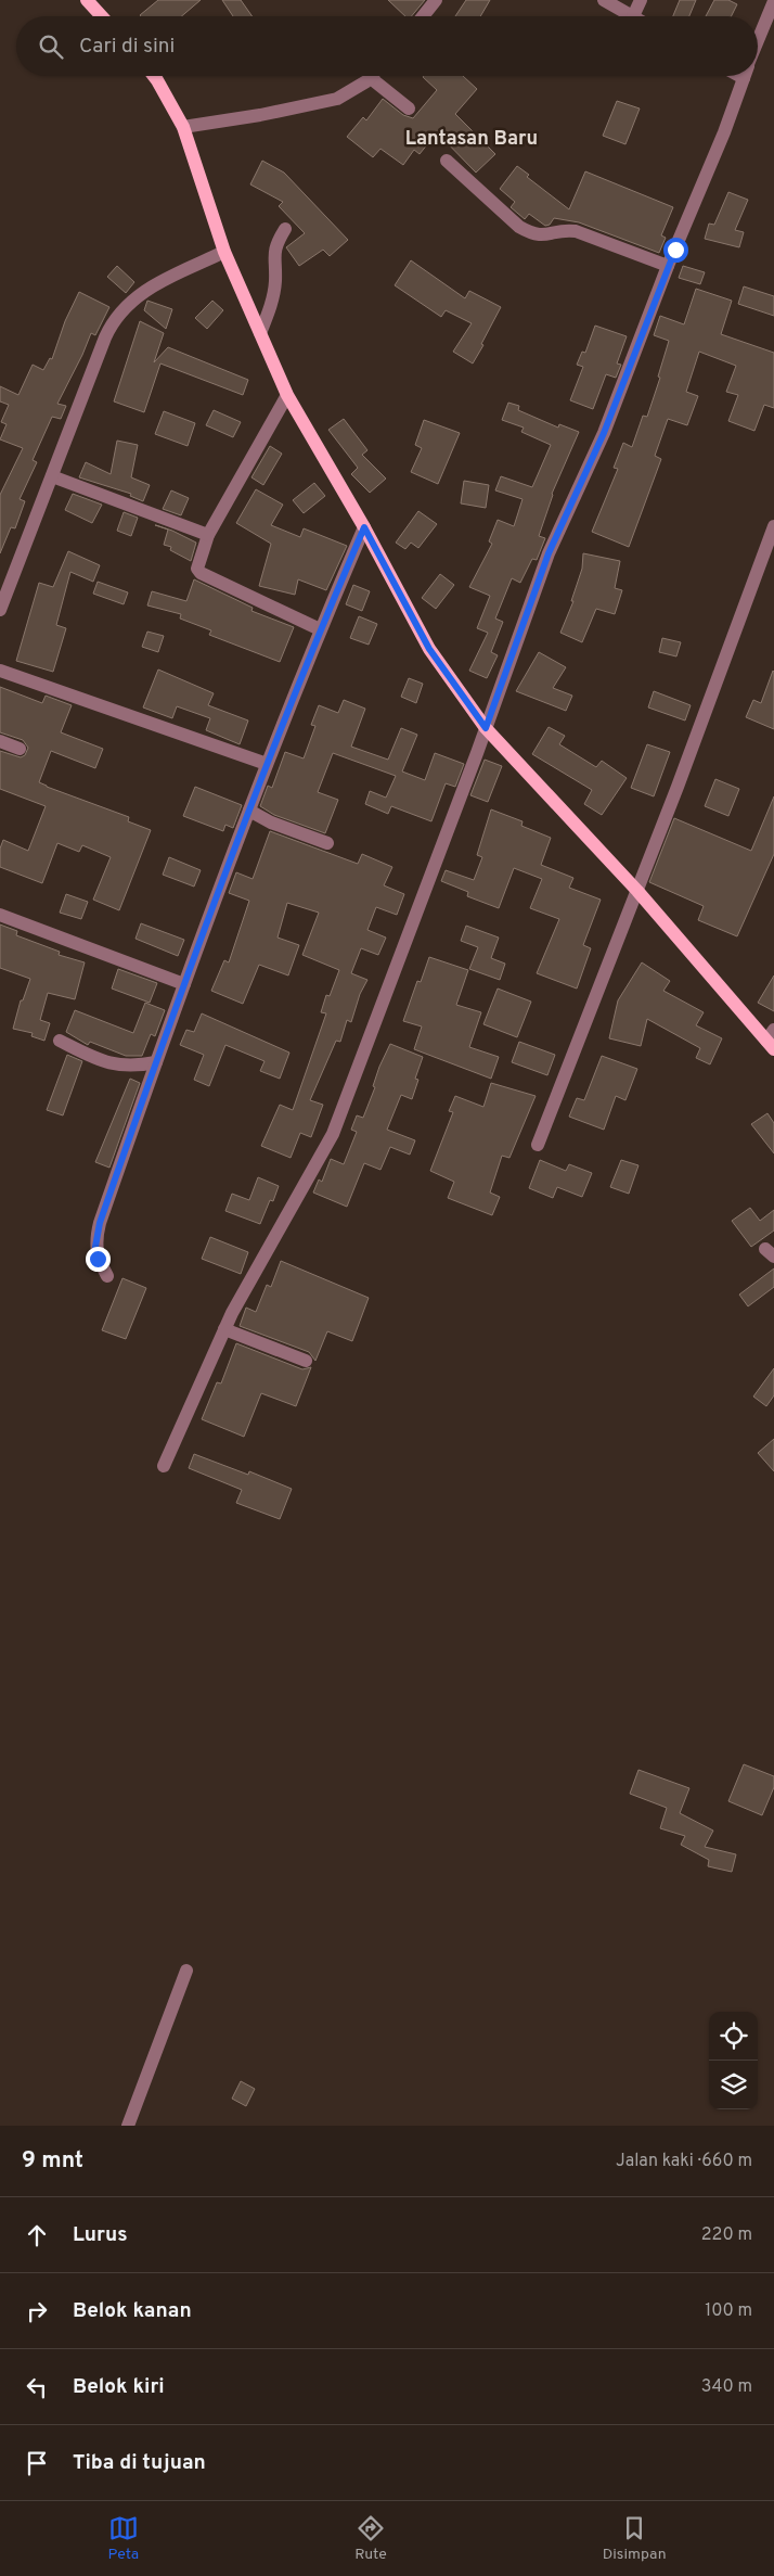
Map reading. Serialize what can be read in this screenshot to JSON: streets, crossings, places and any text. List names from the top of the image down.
{
  "districts": ["Lantasan Baru"],
  "page": {
    "search": "Cari di sini",
    "heading": ["9 mnt", "Jalan kaki · 660 m"],
    "list": [
      ["Lurus", "220 m"],
      ["Belok kanan", "100 m"],
      ["Belok kiri", "340 m"],
      "Tiba di tujuan"
    ],
    "nav": ["Peta", "Rute", "Disimpan"]
  }
}
